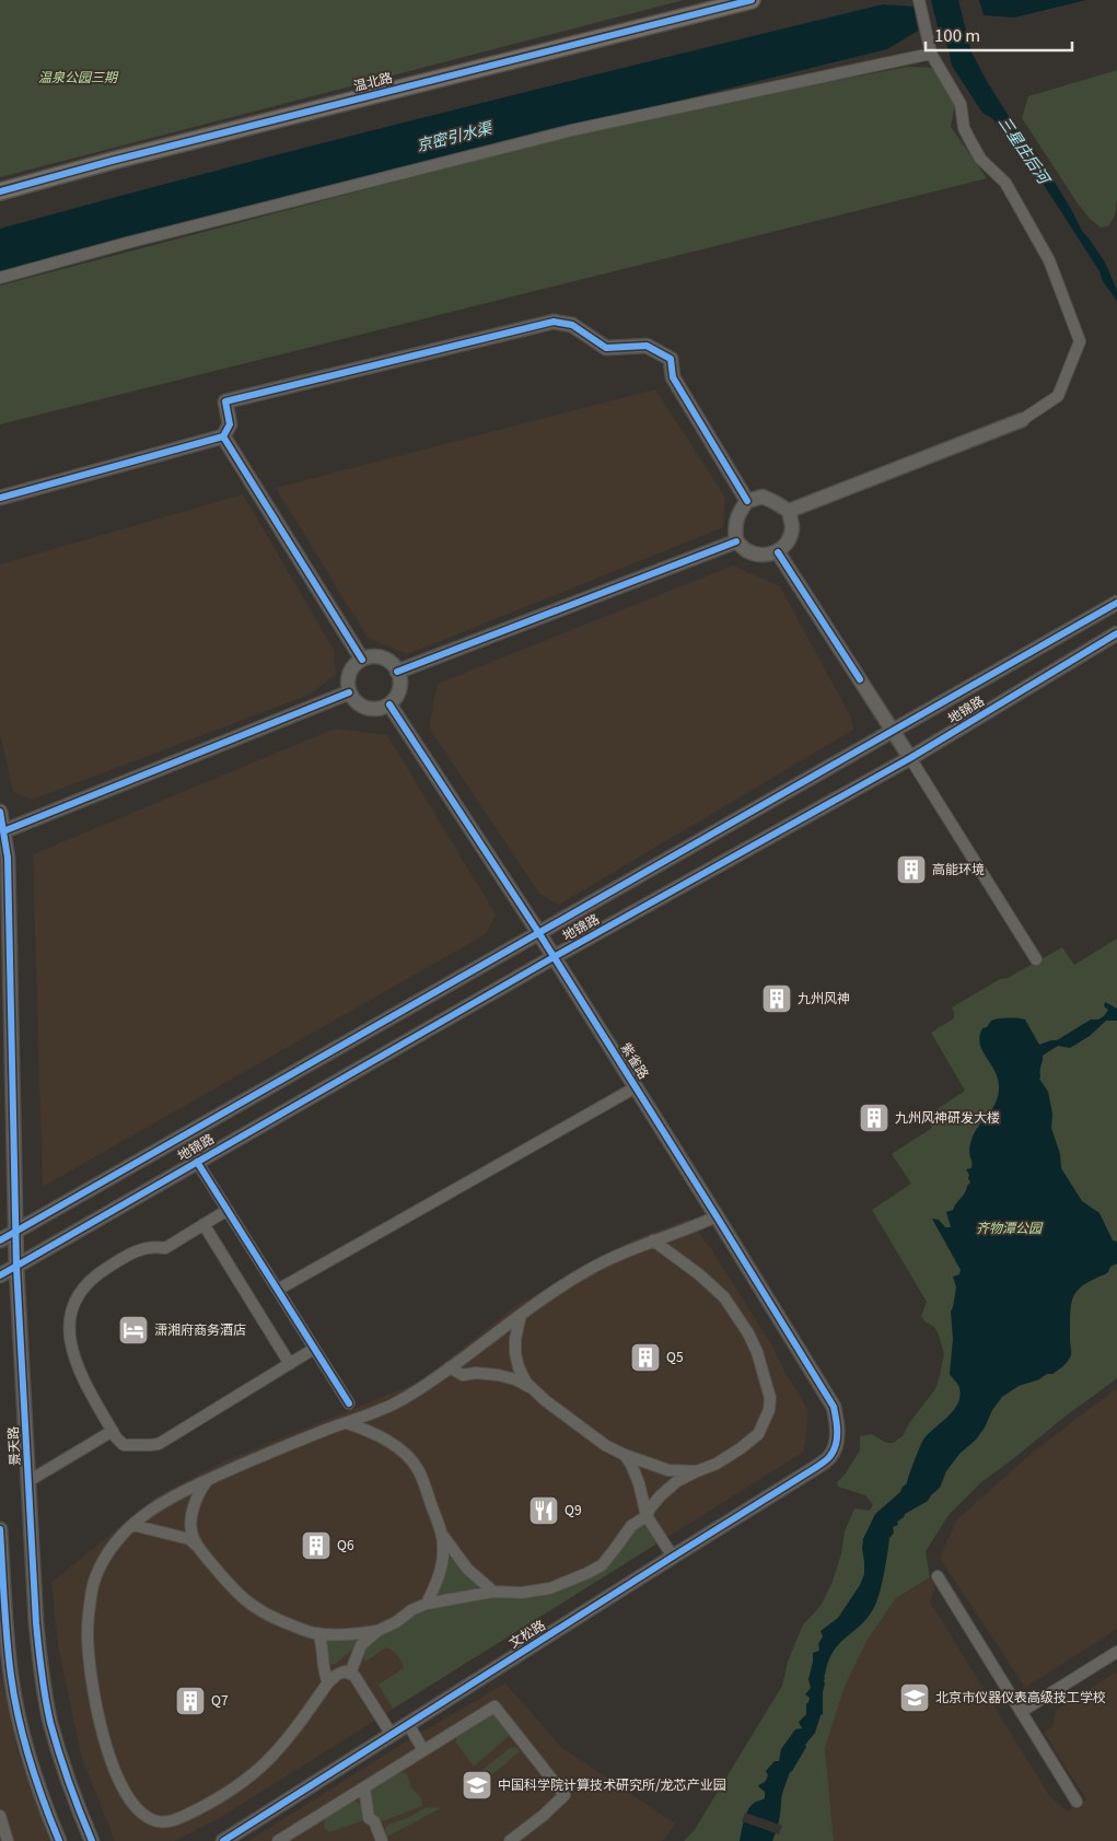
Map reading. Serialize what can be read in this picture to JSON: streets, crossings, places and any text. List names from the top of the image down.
{
  "streets": {
    "main road": ["温北路"],
    "street": [
      "地锦路",
      "紫雀路",
      "景天路",
      "文松路"
    ]
  },
  "crossings": [
    ["地锦路", "紫雀路"],
    ["地锦路", "景天路"],
    ["紫雀路", "文松路"]
  ],
  "water": ["京密引水渠", "三星庄后河"],
  "parks": ["温泉公园三期", "齐物潭公园"],
  "places": {
    "building": [
      "高能环境",
      "九州风神",
      "九州风神研发大楼",
      "Q5",
      "Q6",
      "Q7"
    ],
    "hotel": ["潇湘府商务酒店"],
    "restaurant": ["Q9"],
    "school or university": ["北京市仪器仪表高级技工学校", "中国科学院计算技术研究所/龙芯产业园"]
  },
  "scale_bar": "100 m"
}
